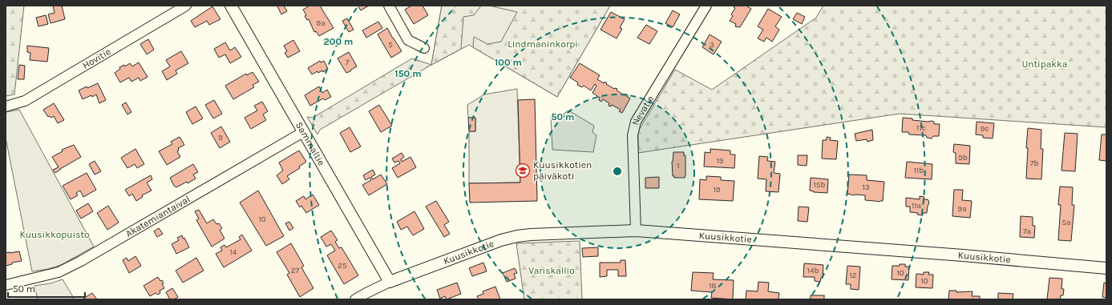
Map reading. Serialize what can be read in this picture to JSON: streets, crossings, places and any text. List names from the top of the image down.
{
  "streets": {
    "street": [
      "Hovitie",
      "Nevatie",
      "Sammaltie",
      "Akatemiantaival",
      "Kuusikkotie"
    ]
  },
  "crossings": [
    ["Nevatie", "Kuusikkotie"],
    ["Sammaltie", "Akatemiantaival"],
    ["Sammaltie", "Kuusikkotie"]
  ],
  "parks": [
    "Lindmaninkorpi",
    "Untipakka",
    "Kuusikkopuisto",
    "Variskallio"
  ],
  "places": {
    "school or university": ["Kuusikkotien päiväkoti"]
  },
  "house_numbers": [
    "9a",
    "5",
    "3",
    "7",
    "11c",
    "9c",
    "9",
    "9b",
    "19",
    "7b",
    "1",
    "11b",
    "15b",
    "13",
    "19",
    "11a",
    "9a",
    "10",
    "5a",
    "7a",
    "14",
    "25",
    "27",
    "14b",
    "10",
    "12",
    "10",
    "18"
  ],
  "scale_bar": "50 m",
  "rings": [
    "200 m",
    "100 m",
    "150 m",
    "50 m"
  ]
}
